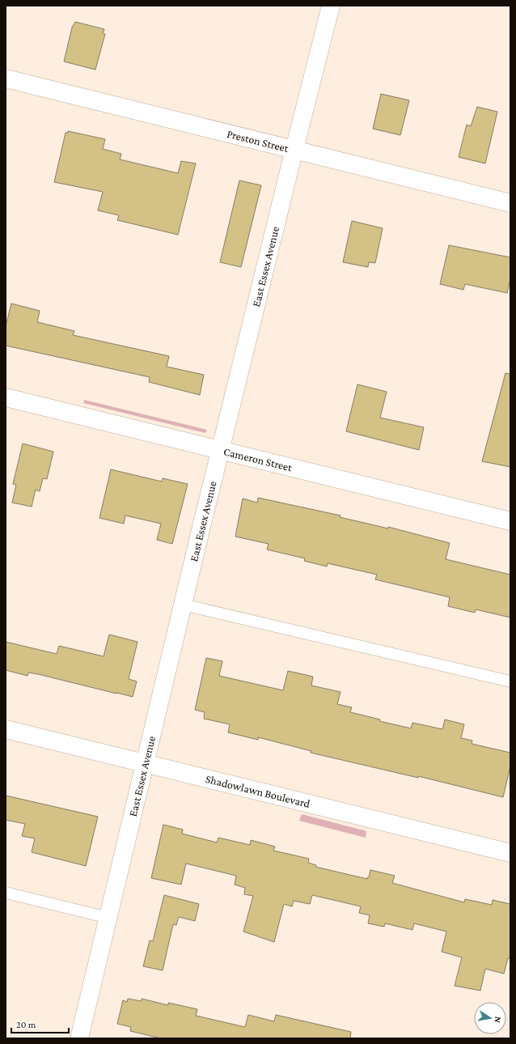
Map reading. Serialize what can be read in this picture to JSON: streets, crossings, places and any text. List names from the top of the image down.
{
  "streets": {
    "street": [
      "Preston Street",
      "East Essex Avenue",
      "Cameron Street",
      "Shadowlawn Boulevard"
    ]
  },
  "crossings": [
    ["Preston Street", "East Essex Avenue"],
    ["East Essex Avenue", "Cameron Street"],
    ["East Essex Avenue", "Shadowlawn Boulevard"]
  ],
  "scale_bar": "20 m",
  "north": "right"
}
